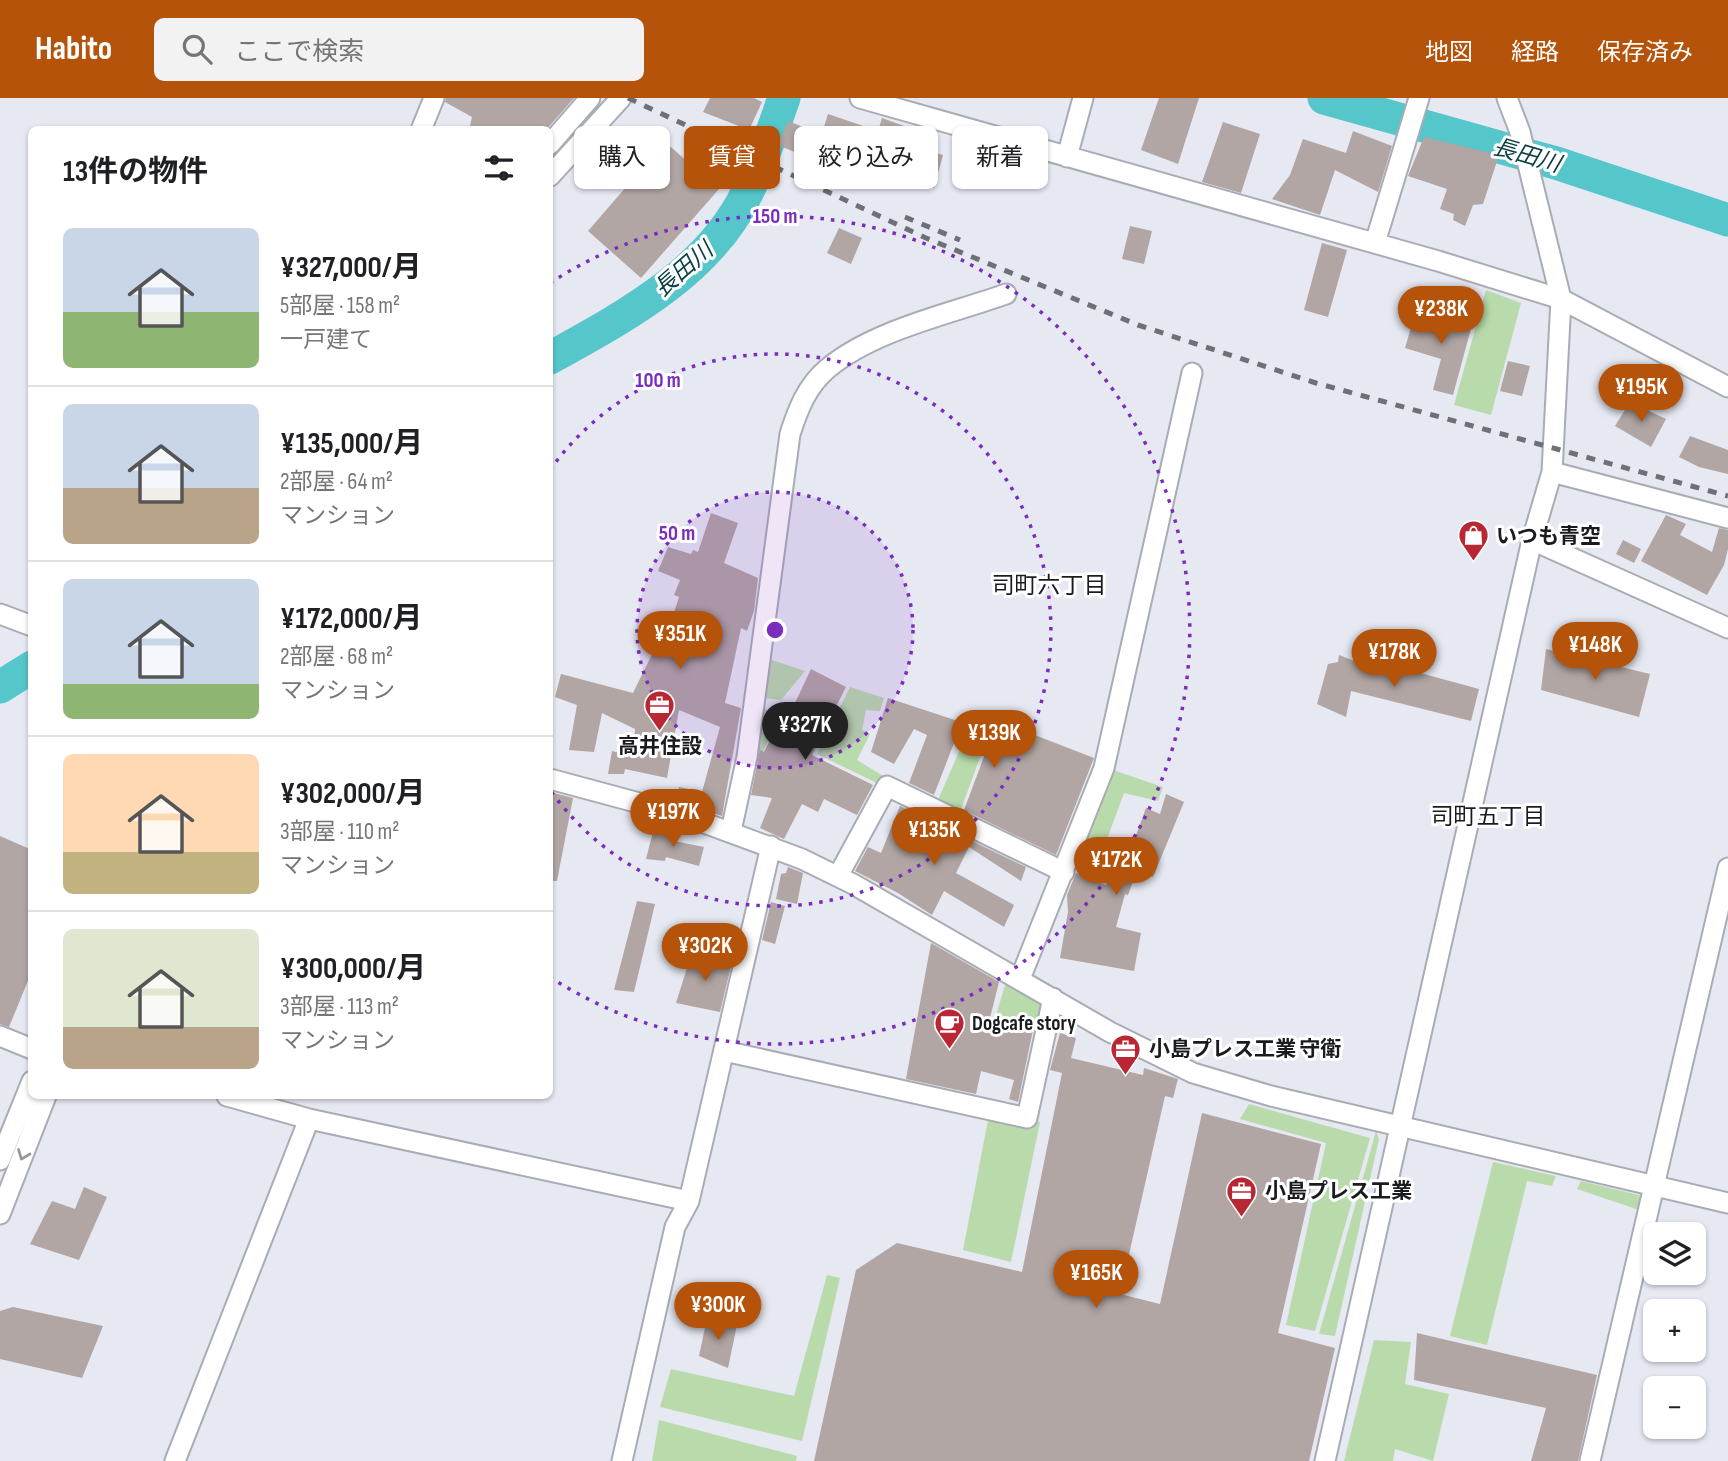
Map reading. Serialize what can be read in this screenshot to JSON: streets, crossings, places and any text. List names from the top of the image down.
{
  "districts": ["司町六丁目", "司町五丁目"],
  "water": ["長田川"],
  "places": {
    "shop": ["いつも青空"],
    "office": ["高井住設", "小島プレス工業 守衛", "小島プレス工業"],
    "cafe": ["Dogcafe story"]
  },
  "page": {
    "header": "Habito",
    "search": "ここで検索",
    "nav": ["地図", "経路", "保存済み"],
    "chip": [
      "購入",
      "賃貸",
      "絞り込み",
      "新着"
    ],
    "heading": "13件の物件",
    "list": [
      {
        "name": "¥327,000/月",
        "note": "5部屋 · 158 m² · 一戸建て"
      },
      {
        "name": "¥135,000/月",
        "note": "2部屋 · 64 m² · マンション"
      },
      {
        "name": "¥172,000/月",
        "note": "2部屋 · 68 m² · マンション"
      },
      {
        "name": "¥302,000/月",
        "note": "3部屋 · 110 m² · マンション"
      },
      {
        "name": "¥300,000/月",
        "note": "3部屋 · 113 m² · マンション"
      }
    ],
    "price": [
      "¥238K",
      "¥195K",
      "¥351K",
      "¥148K",
      "¥178K",
      "¥327K",
      "¥139K",
      "¥197K",
      "¥135K",
      "¥172K",
      "¥302K",
      "¥165K",
      "¥300K"
    ],
    "map_buttons": ["+", "−"]
  },
  "rings": ["150 m", "100 m", "50 m"]
}
